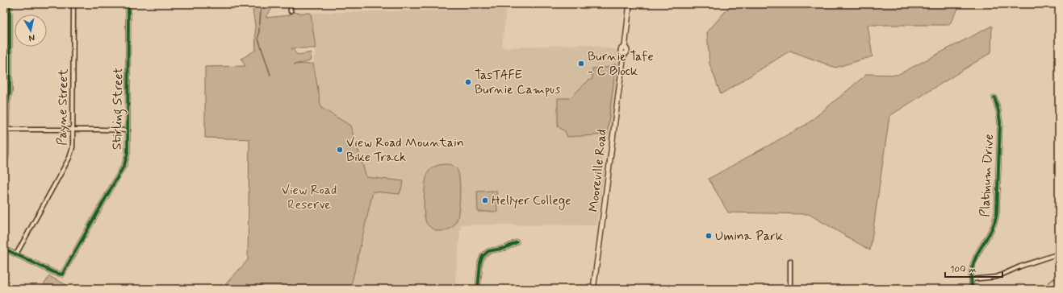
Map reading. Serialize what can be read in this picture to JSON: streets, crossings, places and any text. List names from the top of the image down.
{
  "streets": {
    "main road": ["Mooreville Road"],
    "street": ["Payne Street", "Stirling Street", "Platinum Drive"]
  },
  "crossings": [
    ["Payne Street", "Stirling Street"]
  ],
  "parks": ["View Road Reserve"],
  "places": [
    "Burnie Tafe - C Block",
    "TasTAFE Burnie Campus",
    "View Road Mountain Bike Track",
    "Hellyer College",
    "Umina Park"
  ],
  "scale_bar": "100 m",
  "north": "bottom"
}
